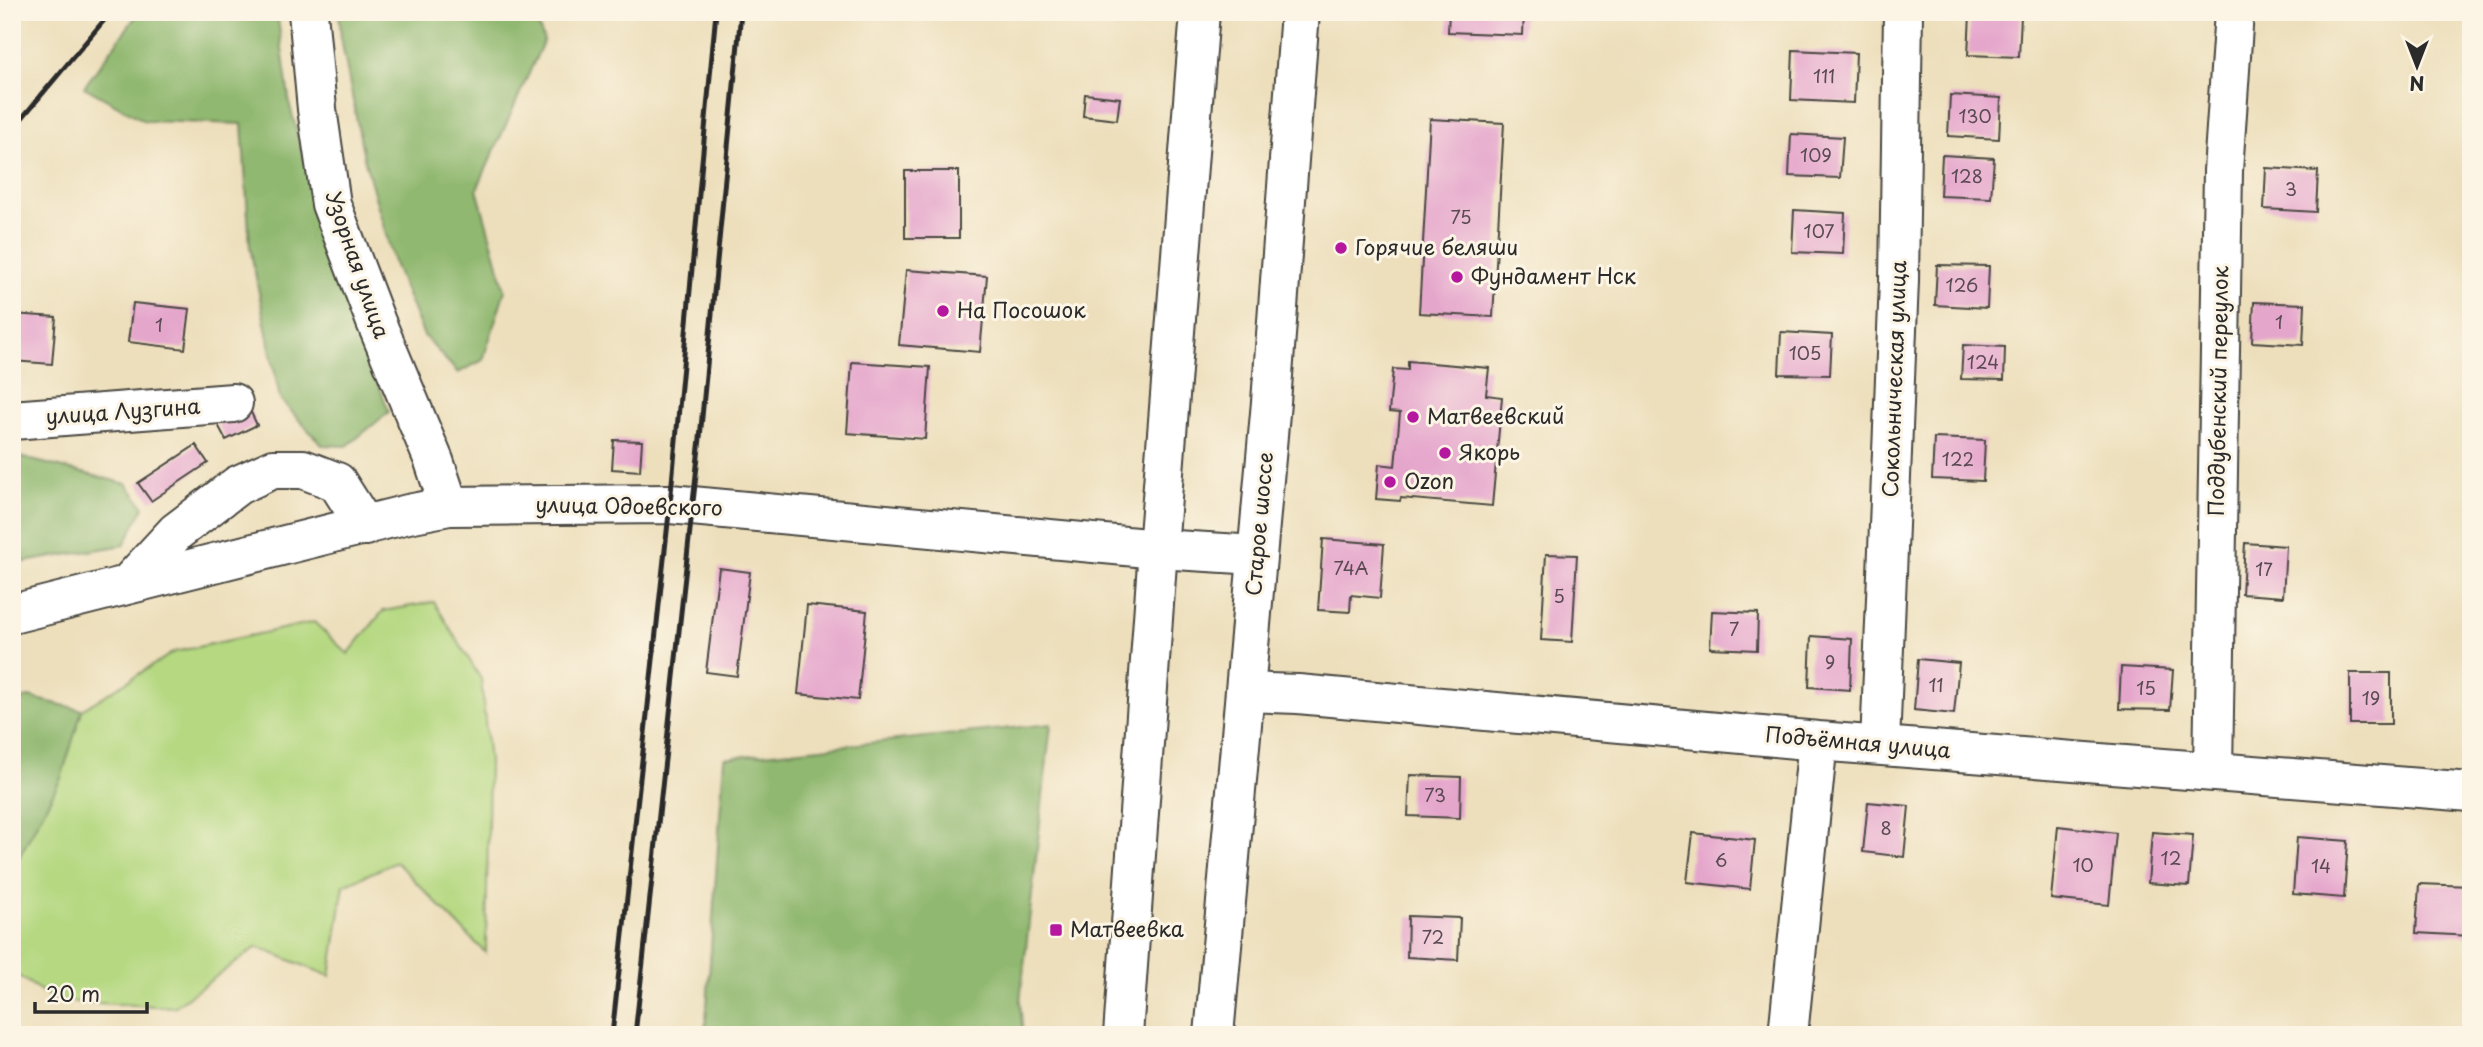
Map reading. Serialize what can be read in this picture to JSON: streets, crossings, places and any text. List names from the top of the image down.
{
  "streets": {
    "main road": [
      "Узорная улица",
      "Сокольническая улица",
      "Поддубенский переулок",
      "улица Лузгина",
      "улица Одоевского",
      "Старое шоссе",
      "Подъёмная улица"
    ]
  },
  "crossings": [
    ["Узорная улица", "улица Одоевского"],
    ["Сокольническая улица", "Подъёмная улица"],
    ["Поддубенский переулок", "Подъёмная улица"],
    ["улица Одоевского", "Старое шоссе"],
    ["Старое шоссе", "Подъёмная улица"]
  ],
  "places": {
    "other": [
      "Горячие беляши",
      "Фундамент Нск",
      "На Посошок",
      "Матвеевский",
      "Якорь",
      "Ozon"
    ],
    "transit": ["Матвеевка"]
  },
  "house_numbers": [
    "111",
    "130",
    "109",
    "128",
    "3",
    "75",
    "107",
    "126",
    "1",
    "1",
    "105",
    "124",
    "122",
    "74А",
    "17",
    "5",
    "7",
    "9",
    "11",
    "15",
    "19",
    "73",
    "8",
    "12",
    "6",
    "10",
    "14",
    "72"
  ],
  "scale_bar": "20 m",
  "north": "bottom"
}
